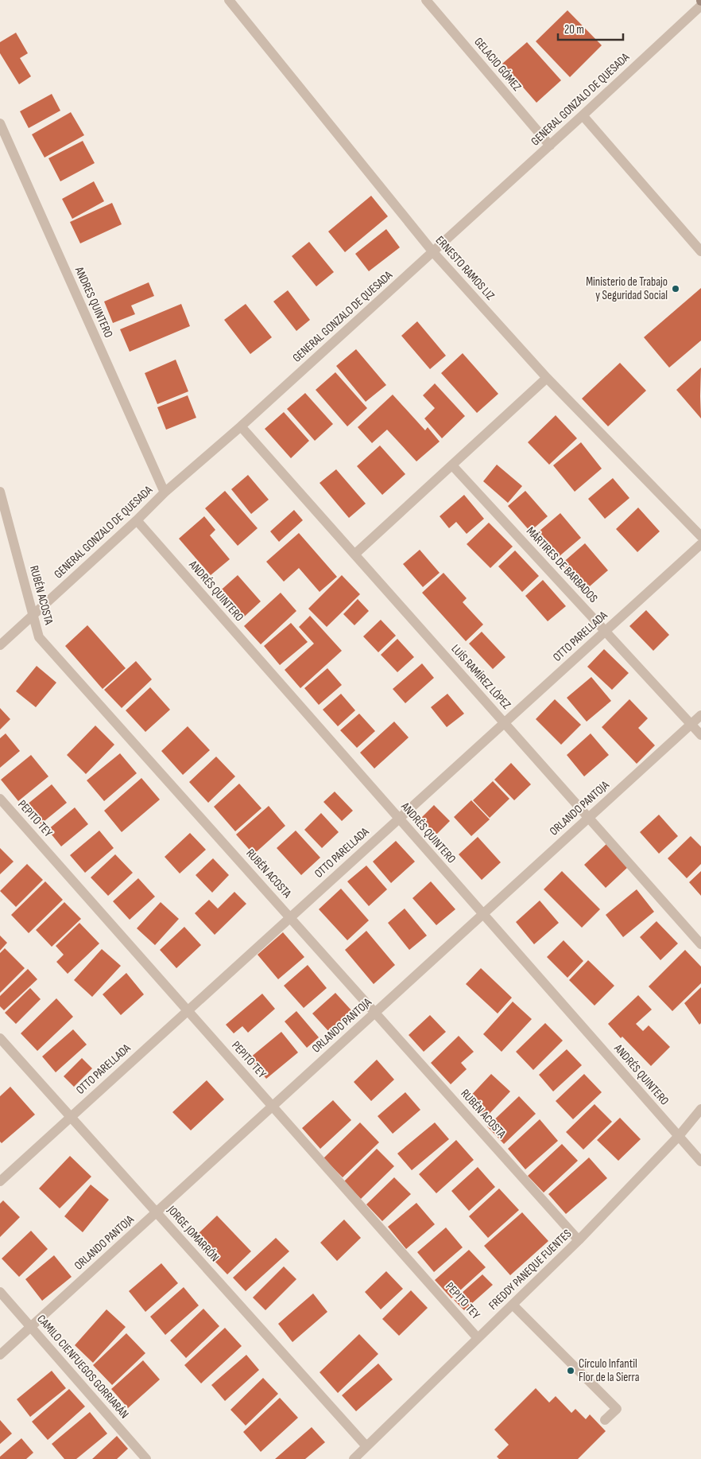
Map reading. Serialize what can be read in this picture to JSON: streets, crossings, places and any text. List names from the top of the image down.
{
  "streets": {
    "street": [
      "GELACIO GÓMEZ",
      "GENERAL GONZALO DE QUESADA",
      "ERNESTO RAMOS LIZ",
      "ANDRES QUINTERO",
      "MÁRTIRES DE BARBADOS",
      "ANDRÉS QUINTERO",
      "RUBÉN ACOSTA",
      "OTTO PARELLADA",
      "LUÍS RAMÍREZ LÓPEZ",
      "ORLANDO PANTOJA",
      "PEPITO TEY",
      "JORGE JOMARRÓN",
      "FREDDY PANEQUE FUENTES",
      "CAMILO CIENFUEGOS GORRIARÁN"
    ]
  },
  "crossings": [
    ["GELACIO GÓMEZ", "GENERAL GONZALO DE QUESADA"],
    ["GENERAL GONZALO DE QUESADA", "ERNESTO RAMOS LIZ"],
    ["GENERAL GONZALO DE QUESADA", "ANDRES QUINTERO"],
    ["GENERAL GONZALO DE QUESADA", "ANDRÉS QUINTERO"],
    ["GENERAL GONZALO DE QUESADA", "RUBÉN ACOSTA"],
    ["GENERAL GONZALO DE QUESADA", "LUÍS RAMÍREZ LÓPEZ"],
    ["MÁRTIRES DE BARBADOS", "OTTO PARELLADA"],
    ["MÁRTIRES DE BARBADOS", "ORLANDO PANTOJA"],
    ["ANDRÉS QUINTERO", "OTTO PARELLADA"],
    ["ANDRÉS QUINTERO", "ORLANDO PANTOJA"],
    ["ANDRÉS QUINTERO", "FREDDY PANEQUE FUENTES"],
    ["RUBÉN ACOSTA", "OTTO PARELLADA"],
    ["RUBÉN ACOSTA", "ORLANDO PANTOJA"],
    ["RUBÉN ACOSTA", "FREDDY PANEQUE FUENTES"],
    ["OTTO PARELLADA", "LUÍS RAMÍREZ LÓPEZ"],
    ["OTTO PARELLADA", "PEPITO TEY"],
    ["OTTO PARELLADA", "JORGE JOMARRÓN"],
    ["LUÍS RAMÍREZ LÓPEZ", "ORLANDO PANTOJA"],
    ["ORLANDO PANTOJA", "PEPITO TEY"],
    ["ORLANDO PANTOJA", "JORGE JOMARRÓN"],
    ["ORLANDO PANTOJA", "CAMILO CIENFUEGOS GORRIARÁN"],
    ["PEPITO TEY", "FREDDY PANEQUE FUENTES"],
    ["JORGE JOMARRÓN", "FREDDY PANEQUE FUENTES"]
  ],
  "places": ["Ministerio de Trabajo y Seguridad Social", "Círculo Infantil Flor de la Sierra"],
  "scale_bar": "20 m"
}
